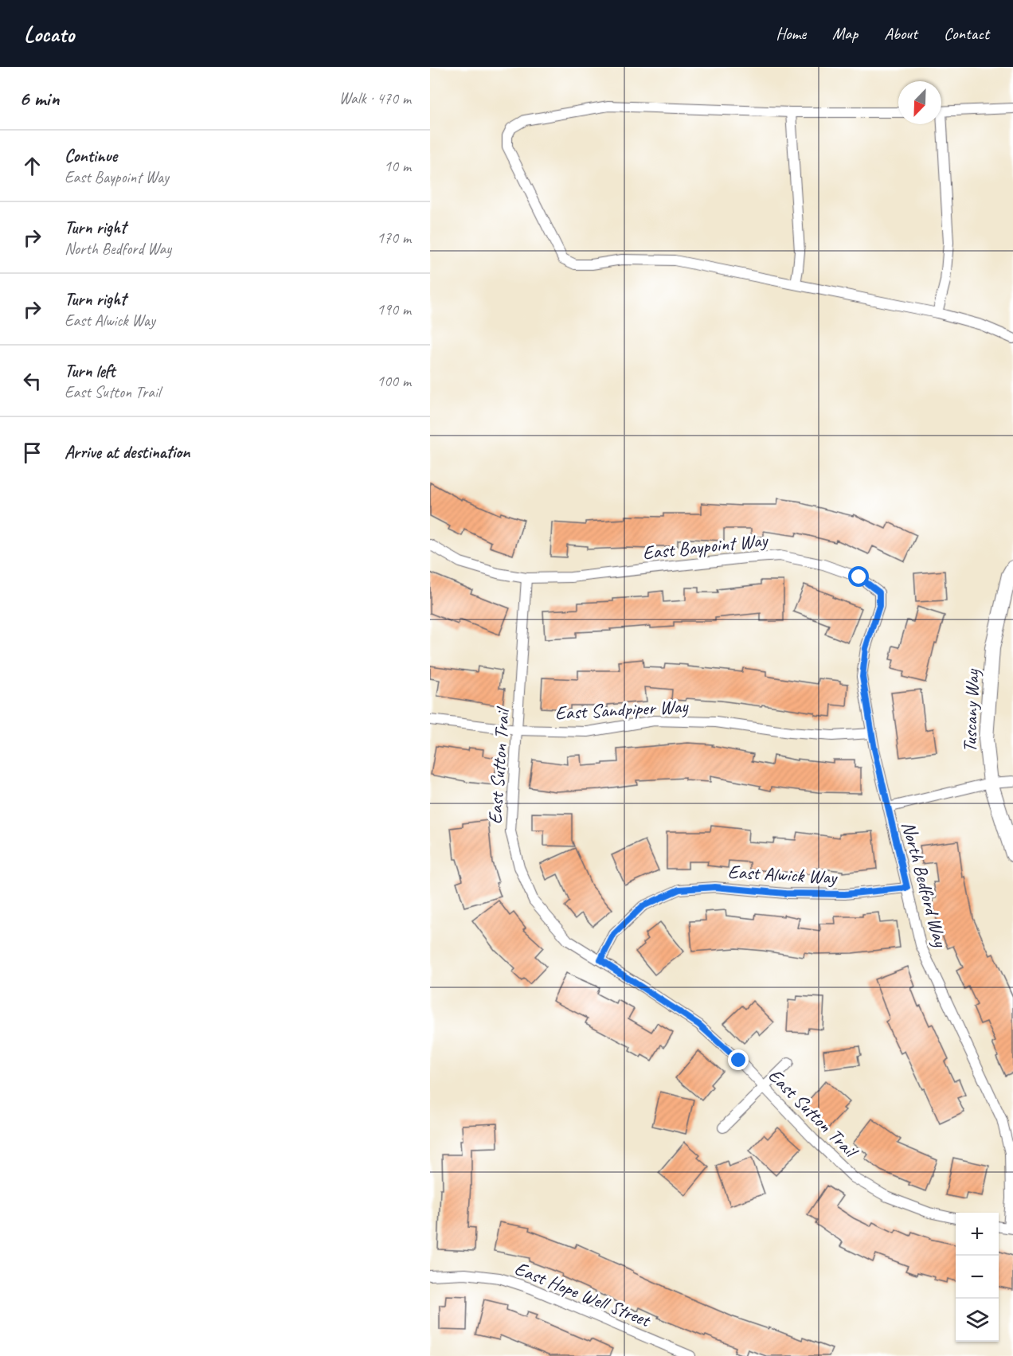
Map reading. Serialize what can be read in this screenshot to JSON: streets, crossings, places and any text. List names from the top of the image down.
{
  "streets": {
    "street": [
      "East Baypoint Way",
      "East Sandpiper Way",
      "Tuscany Way",
      "East Sutton Trail",
      "East Alwick Way",
      "North Bedford Way",
      "East Hope Well Street"
    ]
  },
  "crossings": [
    ["East Baypoint Way", "East Sutton Trail"],
    ["East Baypoint Way", "North Bedford Way"],
    ["East Sandpiper Way", "East Sutton Trail"],
    ["East Sandpiper Way", "North Bedford Way"],
    ["East Sutton Trail", "East Alwick Way"],
    ["East Alwick Way", "North Bedford Way"]
  ],
  "north": "bottom left",
  "page": {
    "header": "Locato",
    "nav": [
      "Home",
      "Map",
      "About",
      "Contact"
    ],
    "heading": ["6 min", "Walk · 470 m"],
    "list": [
      ["Continue", "East Baypoint Way", "10 m"],
      ["Turn right", "North Bedford Way", "170 m"],
      ["Turn right", "East Alwick Way", "190 m"],
      ["Turn left", "East Sutton Trail", "100 m"],
      "Arrive at destination"
    ],
    "map_buttons": ["+", "−"]
  }
}
